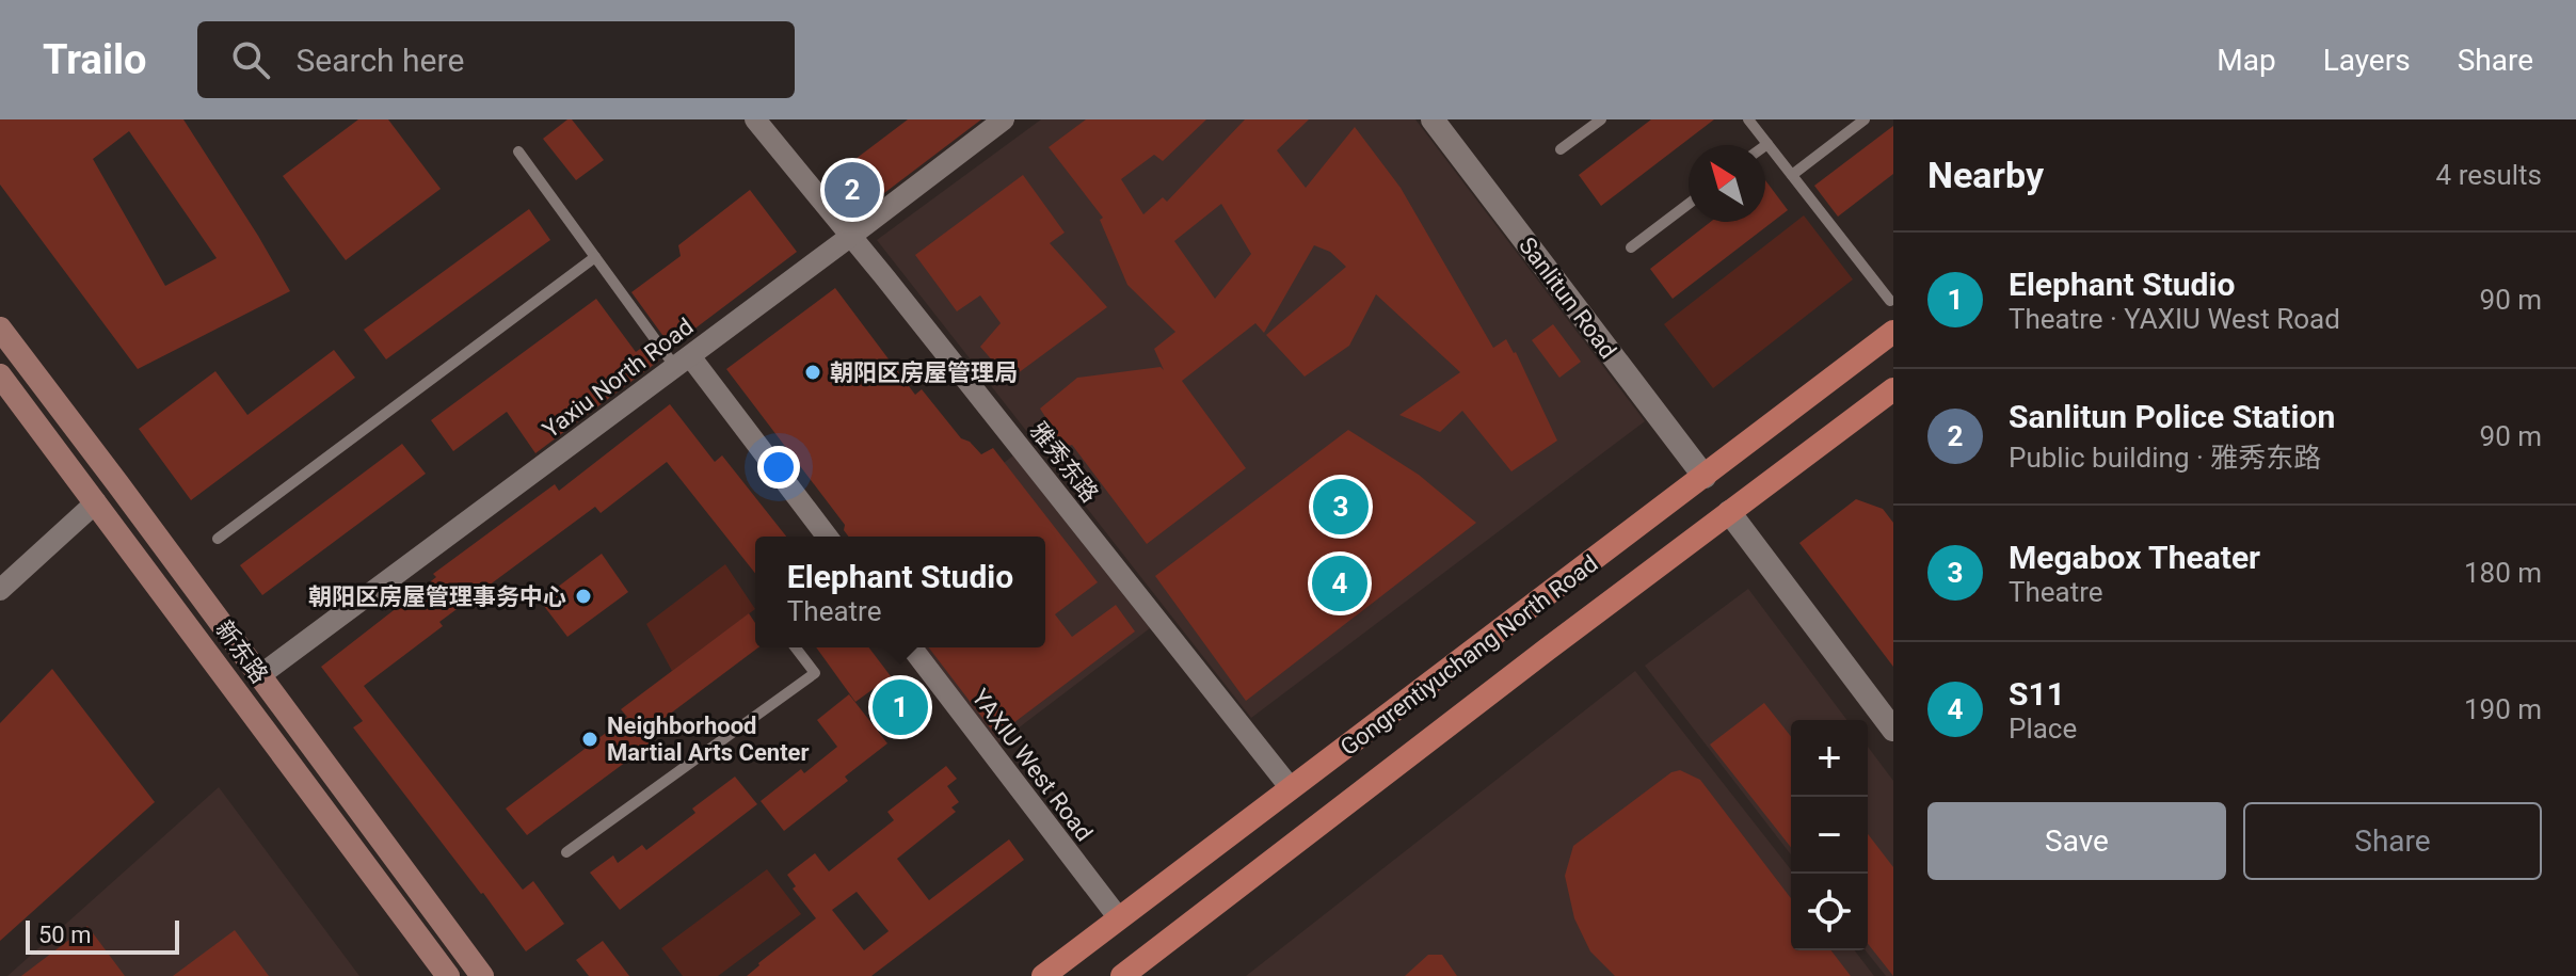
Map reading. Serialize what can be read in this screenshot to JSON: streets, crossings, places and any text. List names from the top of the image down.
{
  "streets": {
    "main road": ["新东路", "Gongrentiyuchang North Road"],
    "street": [
      "Sanlitun Road",
      "Yaxiu North Road",
      "雅秀东路",
      "YAXIU West Road"
    ]
  },
  "crossings": [
    ["Sanlitun Road", "Gongrentiyuchang North Road"],
    ["Yaxiu North Road", "雅秀东路"],
    ["Yaxiu North Road", "新东路"],
    ["雅秀东路", "Gongrentiyuchang North Road"],
    ["Gongrentiyuchang North Road", "YAXIU West Road"]
  ],
  "places": ["朝阳区房屋管理局", "朝阳区房屋管理事务中心", "Neighborhood Martial Arts Center"],
  "scale_bar": "50 m",
  "north": "top left",
  "page": {
    "header": "Trailo",
    "search": "Search here",
    "nav": ["Map", "Layers", "Share"],
    "heading": ["Nearby", "4 results"],
    "pins": [
      "2",
      "3",
      "4",
      "1"
    ],
    "list": [
      {
        "mark": "1",
        "name": "Elephant Studio",
        "note": "Theatre · YAXIU West Road",
        "value": "90 m"
      },
      {
        "mark": "2",
        "name": "Sanlitun Police Station",
        "note": "Public building · 雅秀东路",
        "value": "90 m"
      },
      {
        "mark": "3",
        "name": "Megabox Theater",
        "note": "Theatre",
        "value": "180 m"
      },
      {
        "mark": "4",
        "name": "S11",
        "note": "Place",
        "value": "190 m"
      }
    ],
    "popup": ["Elephant Studio", "Theatre"],
    "map_buttons": ["+", "−"],
    "buttons": ["Save", "Share"],
    "scale": "50 m"
  }
}
